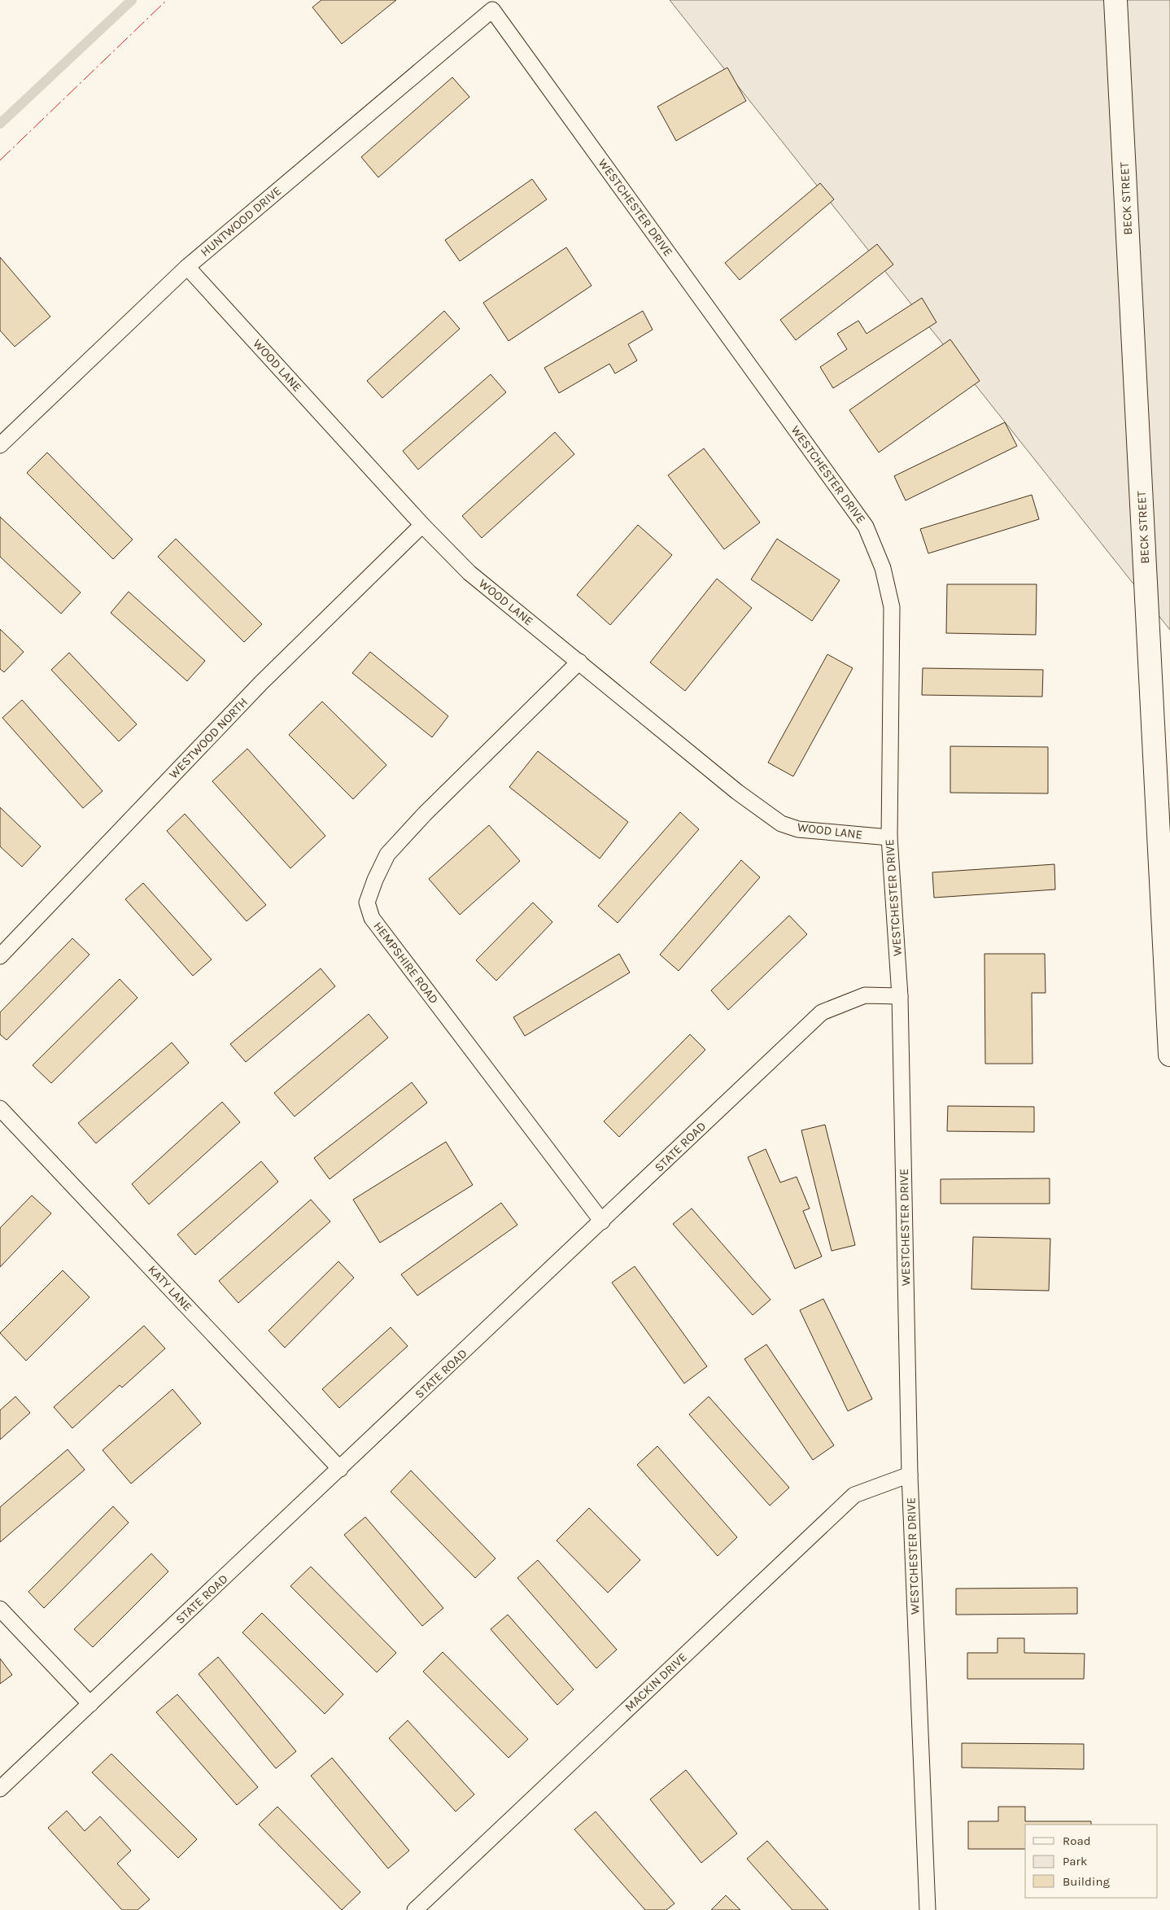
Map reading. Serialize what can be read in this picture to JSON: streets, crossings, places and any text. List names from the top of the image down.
{
  "streets": {
    "street": ["BECK STREET"],
    "lane": [
      "WESTCHESTER DRIVE",
      "HUNTWOOD DRIVE",
      "WOOD LANE",
      "WESTWOOD NORTH",
      "HEMPSHIRE ROAD",
      "STATE ROAD",
      "KATY LANE",
      "MACKIN DRIVE"
    ]
  },
  "crossings": [
    ["WESTCHESTER DRIVE", "HUNTWOOD DRIVE"],
    ["WESTCHESTER DRIVE", "WOOD LANE"],
    ["WESTCHESTER DRIVE", "STATE ROAD"],
    ["WESTCHESTER DRIVE", "MACKIN DRIVE"],
    ["HUNTWOOD DRIVE", "WOOD LANE"],
    ["WOOD LANE", "WESTWOOD NORTH"],
    ["WOOD LANE", "HEMPSHIRE ROAD"],
    ["HEMPSHIRE ROAD", "STATE ROAD"],
    ["STATE ROAD", "KATY LANE"]
  ],
  "legend": ["Road", "Park", "Building"]
}
